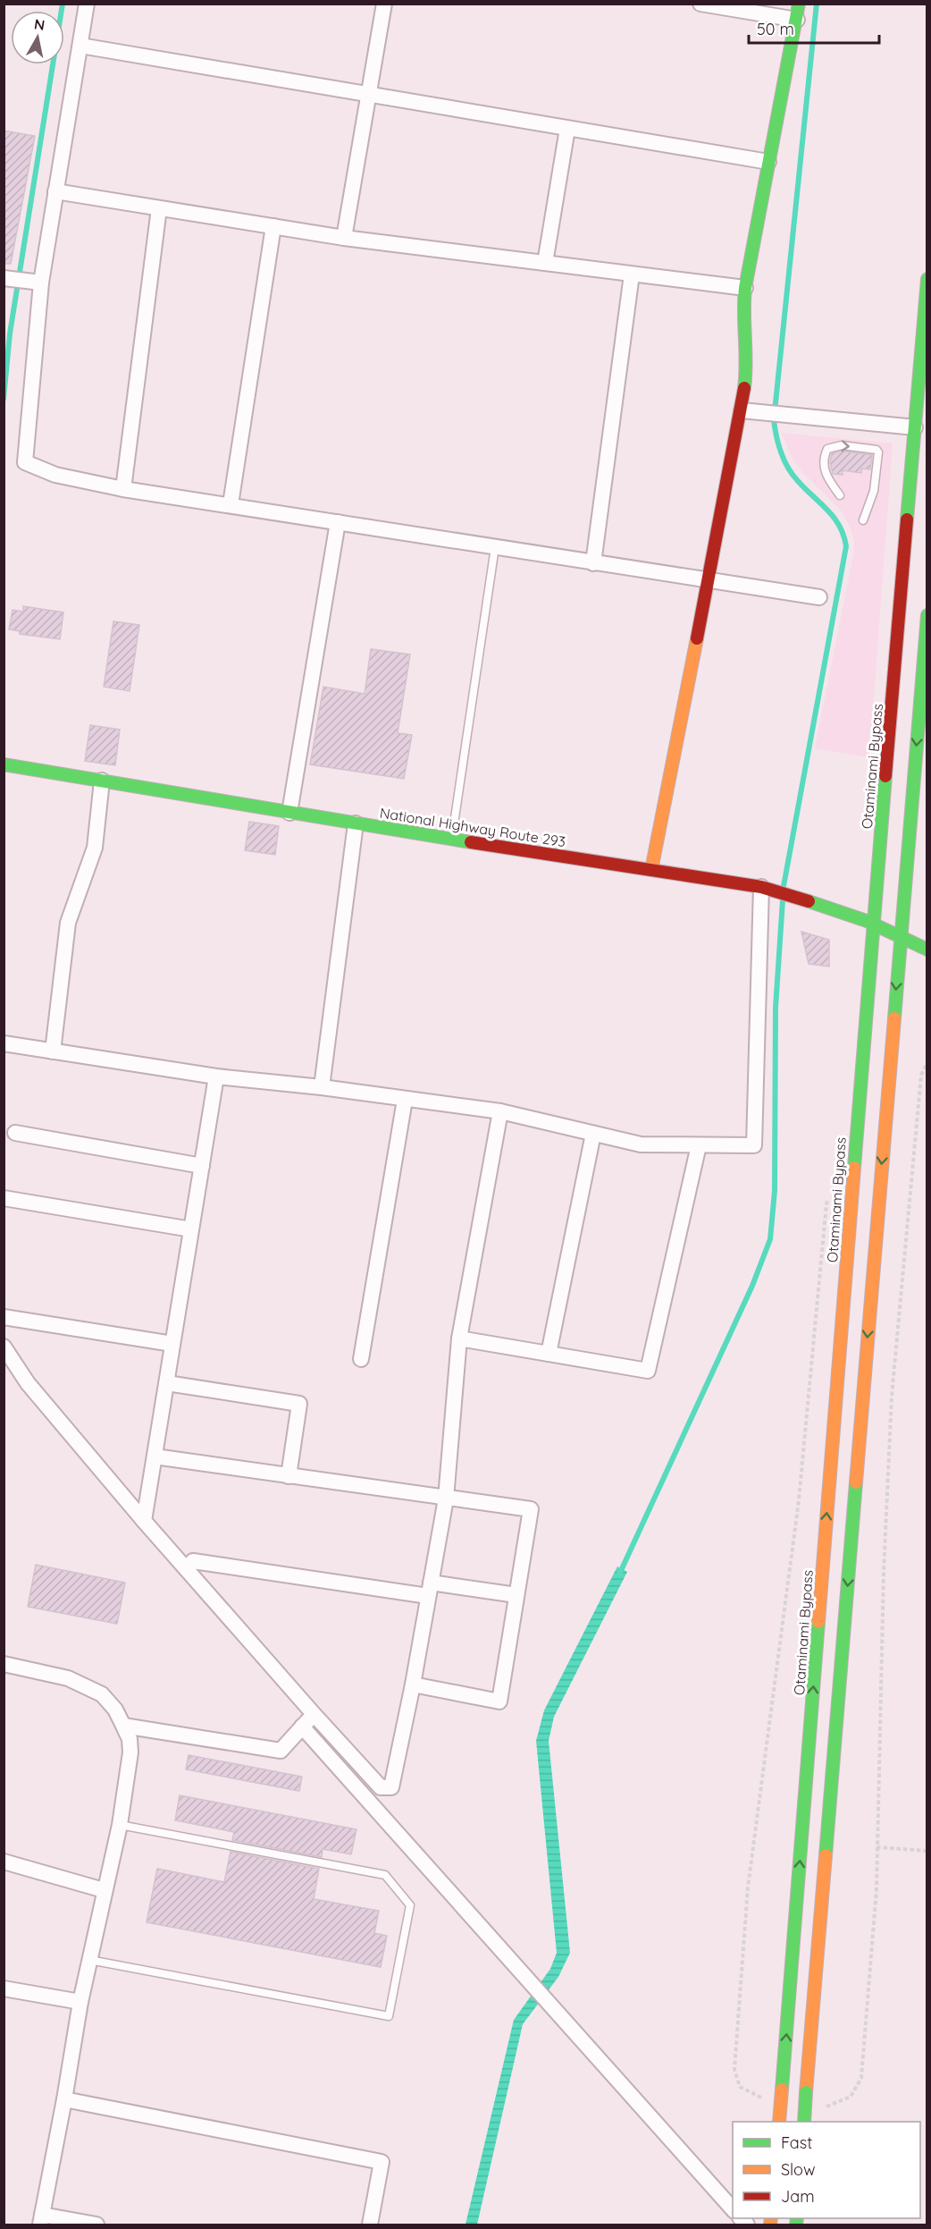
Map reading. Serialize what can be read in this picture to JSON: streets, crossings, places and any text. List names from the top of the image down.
{
  "streets": {
    "main road": ["Otaminami Bypass", "National Highway Route 293"]
  },
  "crossings": [
    ["Otaminami Bypass", "National Highway Route 293"]
  ],
  "legend": ["Fast", "Slow", "Jam"],
  "scale_bar": "50 m",
  "north": "top"
}
